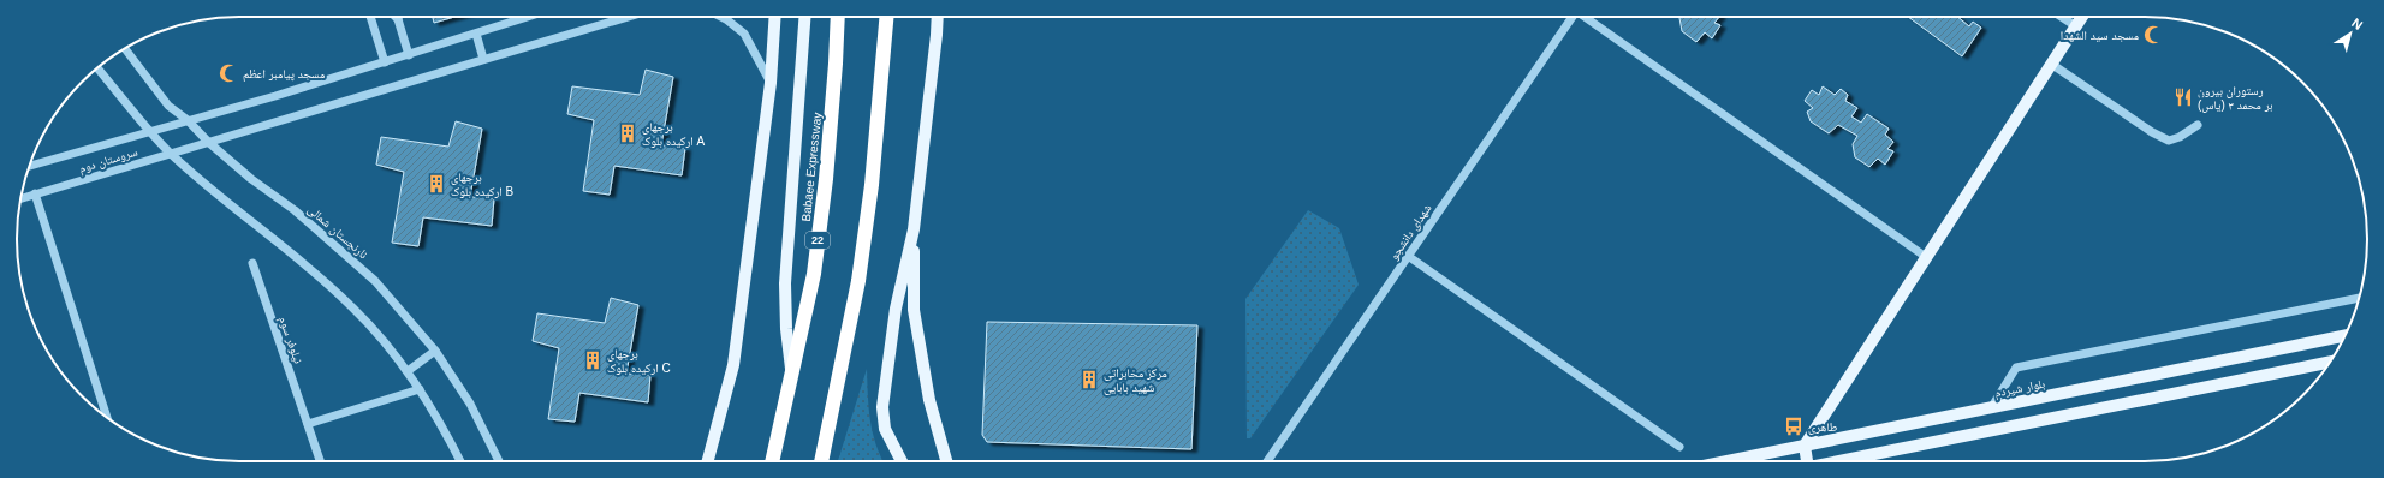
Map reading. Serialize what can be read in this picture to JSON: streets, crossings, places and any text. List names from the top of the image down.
{
  "streets": {
    "highway": ["Babaee Expressway", "22"],
    "main road": ["بلوار شیردم"],
    "street": [
      "سروستان دوم",
      "نارنجستان شمالی",
      "شهدای دانشجو",
      "نیلوفر سوم"
    ]
  },
  "crossings": [
    ["سروستان دوم", "نارنجستان شمالی"]
  ],
  "places": {
    "mosque": ["مسجد سید الشهدا", "مسجد پیامبر اعظم"],
    "restaurant": ["رستوران بیرون بر محمد ۳ (یاس)"],
    "building": [
      "برجهای ارکیده بلوک A",
      "برجهای ارکیده بلوک B",
      "برجهای ارکیده بلوک C",
      "مرکز مخابراتی شهید بابایی"
    ],
    "bus stop": ["طاهری"]
  },
  "north": "top right"
}
